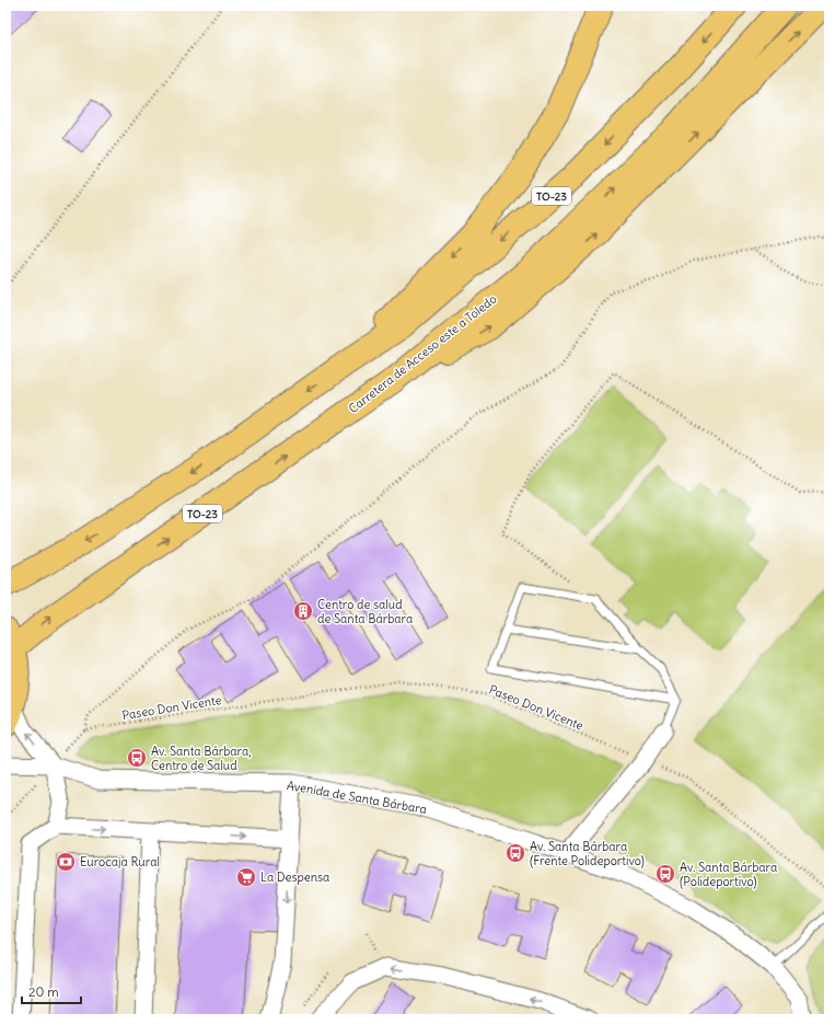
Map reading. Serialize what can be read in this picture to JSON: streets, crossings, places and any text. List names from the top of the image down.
{
  "streets": {
    "main road": ["TO-23", "Carretera de Acceso este a Toledo"],
    "street": ["Avenida de Santa Bárbara"],
    "path": ["Paseo Don Vicente"]
  },
  "places": {
    "building": ["Centro de salud de Santa Bárbara"],
    "bus stop": ["Av. Santa Bárbara, Centro de Salud", "Av. Santa Bárbara (Frente Polideportivo)", "Av. Santa Bárbara (Polideportivo)"],
    "bank": ["Eurocaja Rural"],
    "supermarket": ["La Despensa"]
  },
  "scale_bar": "20 m"
}
